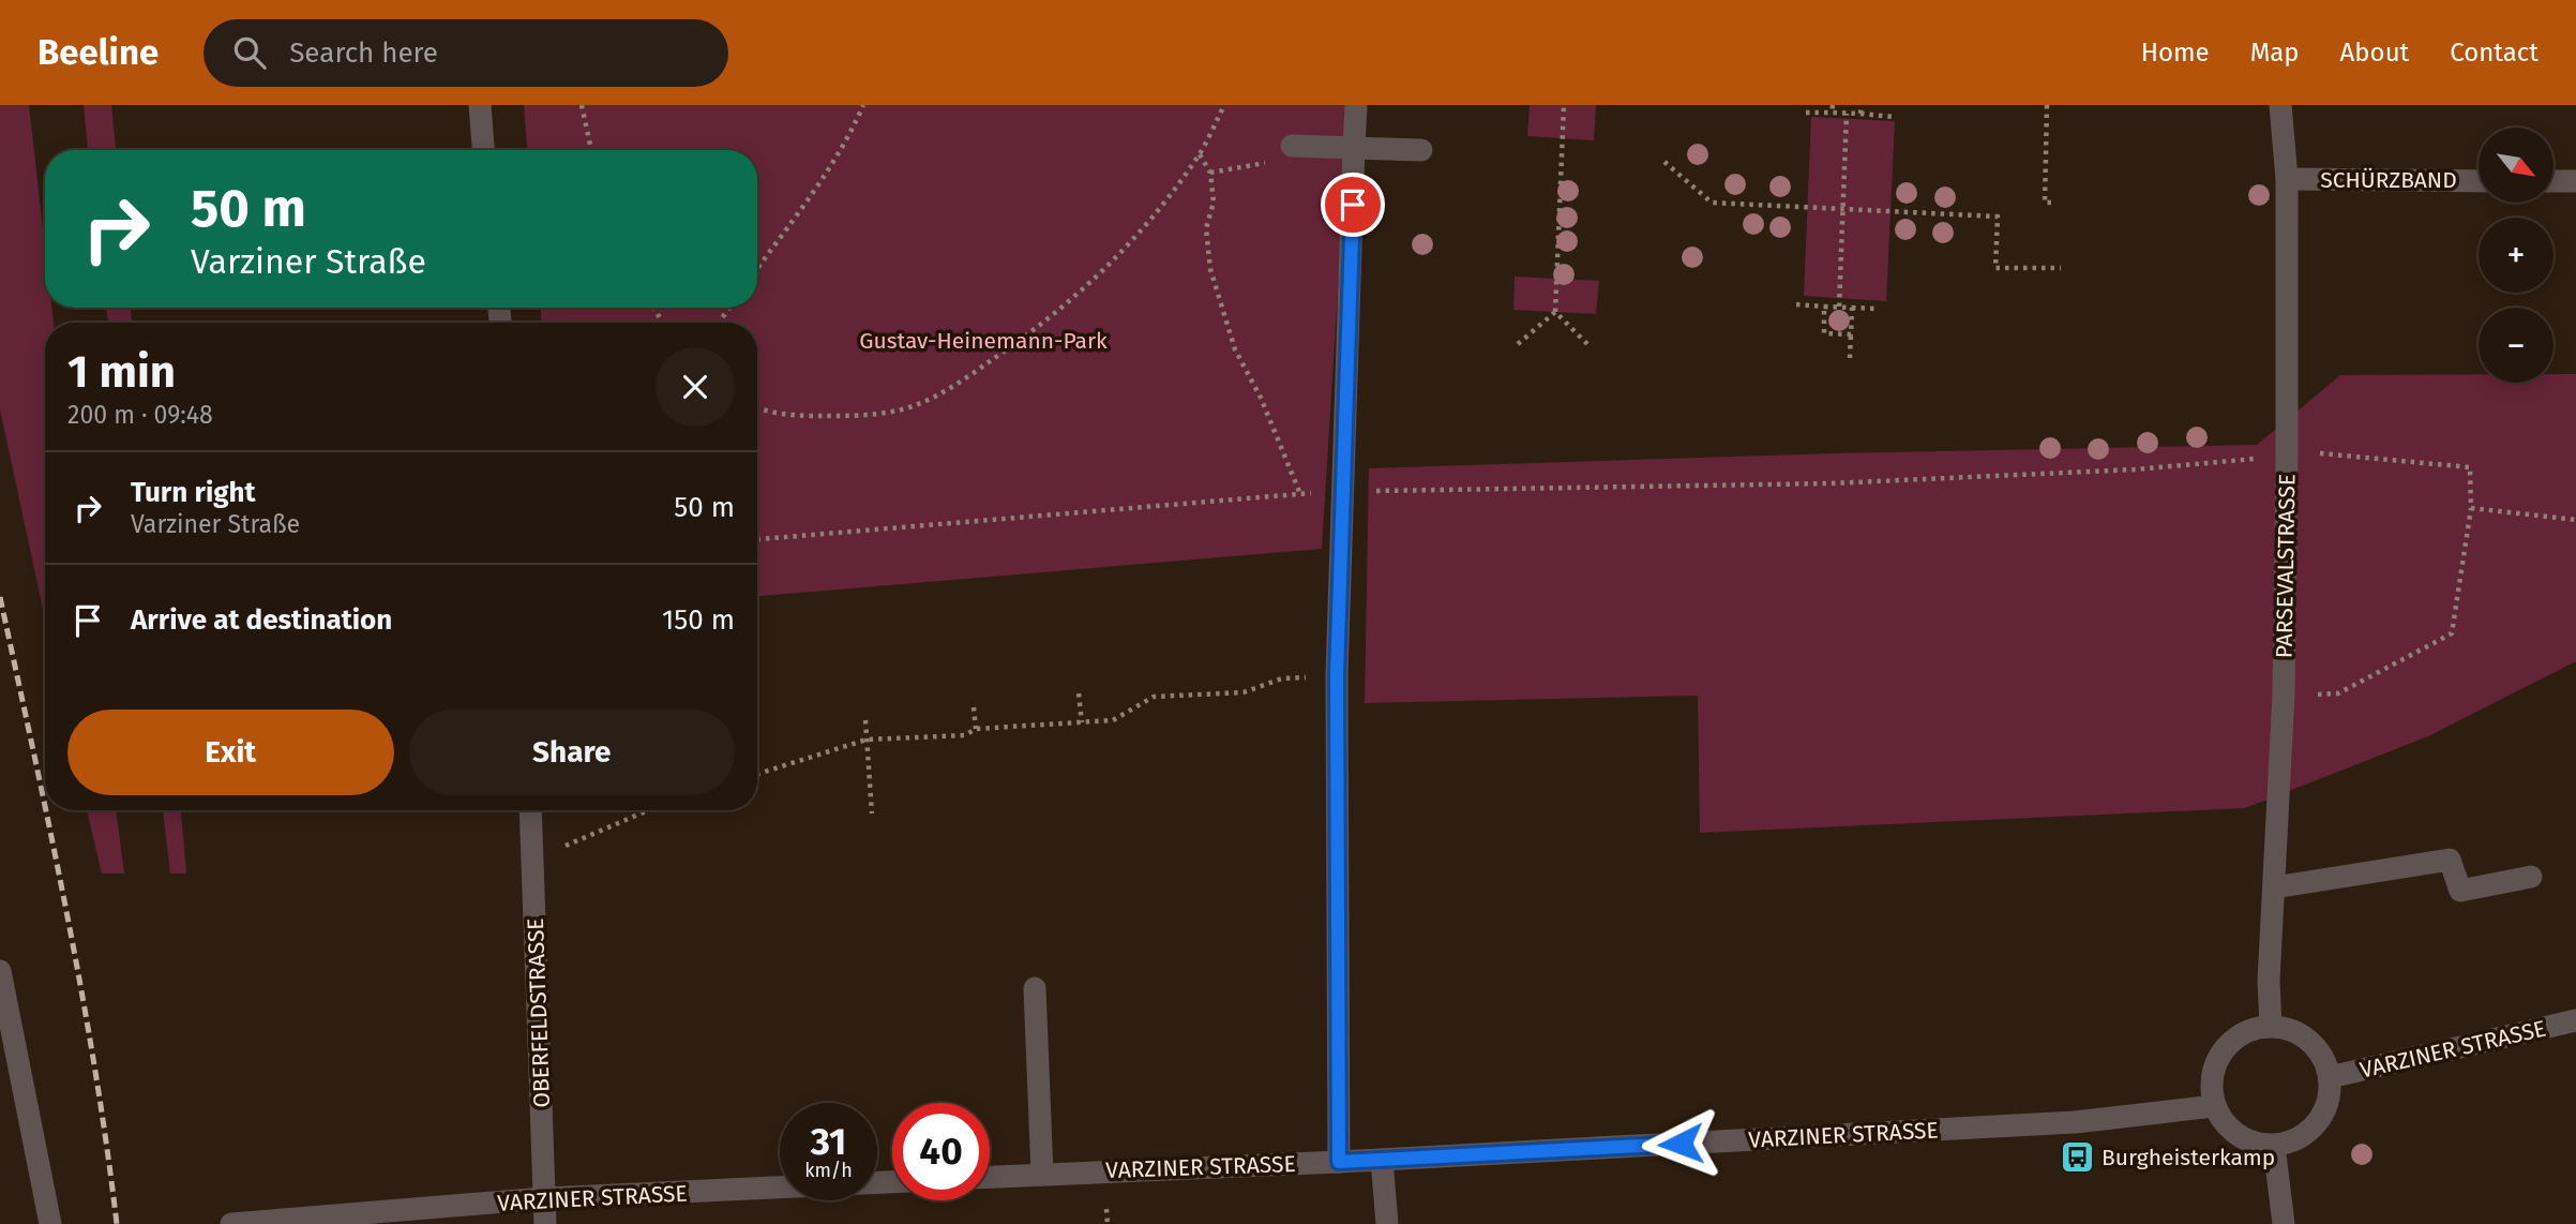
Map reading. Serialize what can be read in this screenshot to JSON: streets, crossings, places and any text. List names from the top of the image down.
{
  "streets": {
    "street": [
      "SCHÜRZBAND",
      "PARSEVALSTRASSE",
      "OBERFELDSTRASSE",
      "VARZINER STRASSE"
    ]
  },
  "crossings": [
    ["SCHÜRZBAND", "PARSEVALSTRASSE"],
    ["PARSEVALSTRASSE", "VARZINER STRASSE"],
    ["OBERFELDSTRASSE", "VARZINER STRASSE"]
  ],
  "parks": ["Gustav-Heinemann-Park"],
  "places": {
    "bus stop": ["Burgheisterkamp"]
  },
  "north": "bottom right",
  "page": {
    "header": "Beeline",
    "search": "Search here",
    "nav": [
      "Home",
      "Map",
      "About",
      "Contact"
    ],
    "map_buttons": ["+", "−"],
    "turn": ["50 m", "Varziner Straße"],
    "heading": ["1 min", "200 m · 09:48"],
    "list": [
      {
        "name": "Turn right",
        "note": "Varziner Straße",
        "value": "50 m"
      },
      {
        "name": "Arrive at destination",
        "value": "150 m"
      }
    ],
    "buttons": ["Exit", "Share"],
    "speed": "31 km/h",
    "limit": "40"
  }
}
